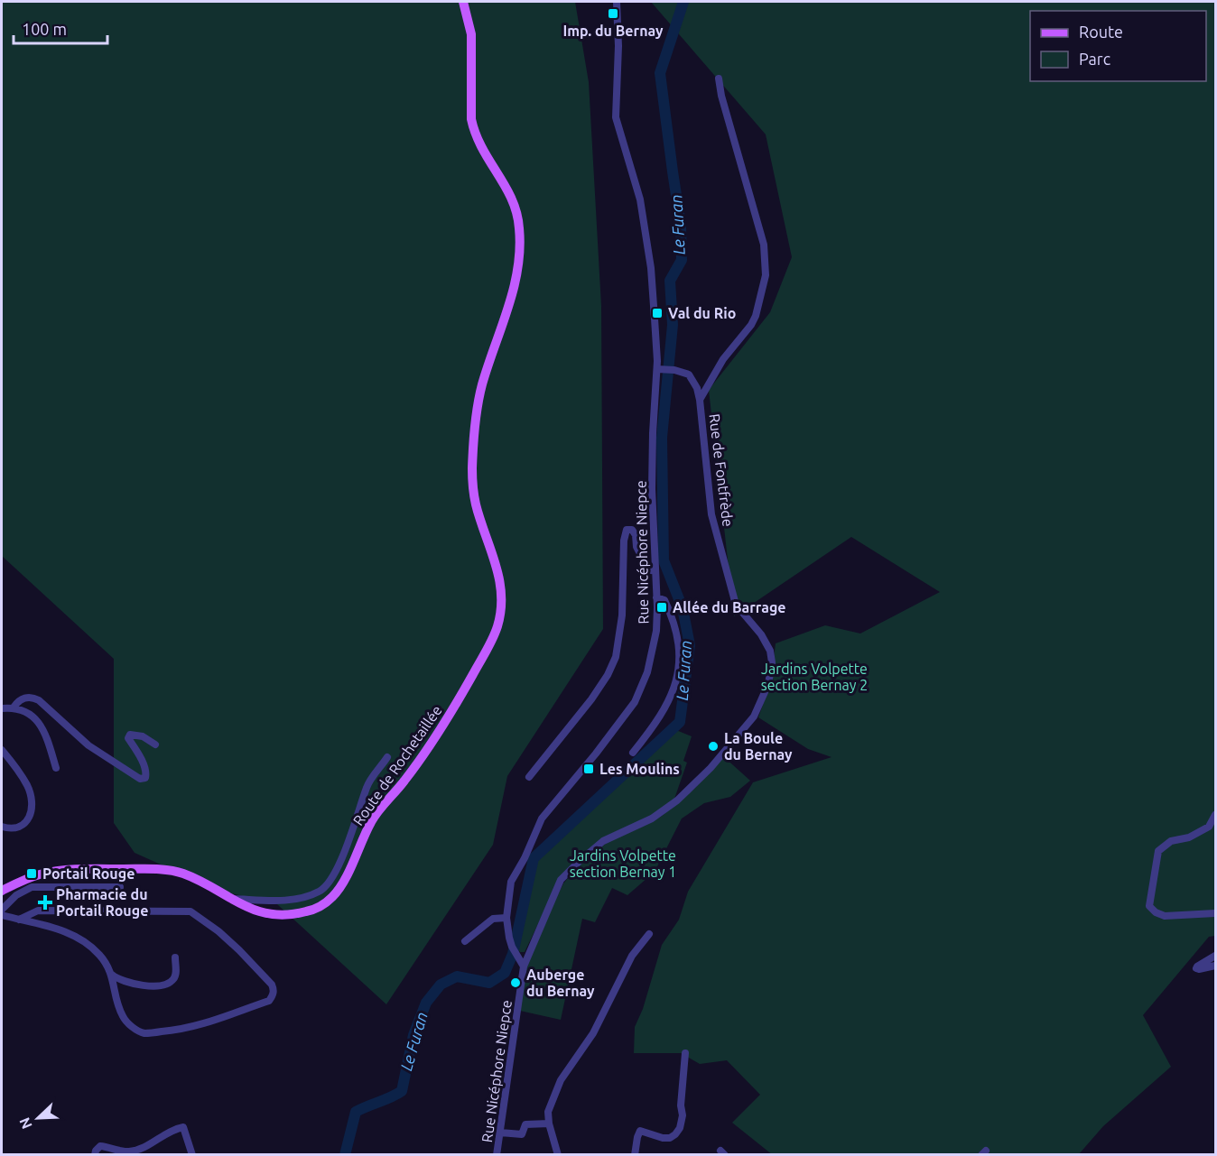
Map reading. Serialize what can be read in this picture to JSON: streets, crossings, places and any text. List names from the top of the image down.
{
  "streets": {
    "main road": ["Route de Rochetaillée"],
    "street": ["Rue de Fontfrède", "Rue Nicéphore Niepce"]
  },
  "crossings": [
    ["Rue de Fontfrède", "Rue Nicéphore Niepce"]
  ],
  "water": ["Le Furan"],
  "parks": ["Jardins Volpette section Bernay 2", "Jardins Volpette section Bernay 1"],
  "places": {
    "transit": [
      "Imp. du Bernay",
      "Val du Rio",
      "Allée du Barrage",
      "Les Moulins",
      "Portail Rouge"
    ],
    "other": ["La Boule du Bernay", "Auberge du Bernay"],
    "health": ["Pharmacie du Portail Rouge"]
  },
  "legend": ["Route", "Parc"],
  "scale_bar": "100 m",
  "north": "bottom left"
}
